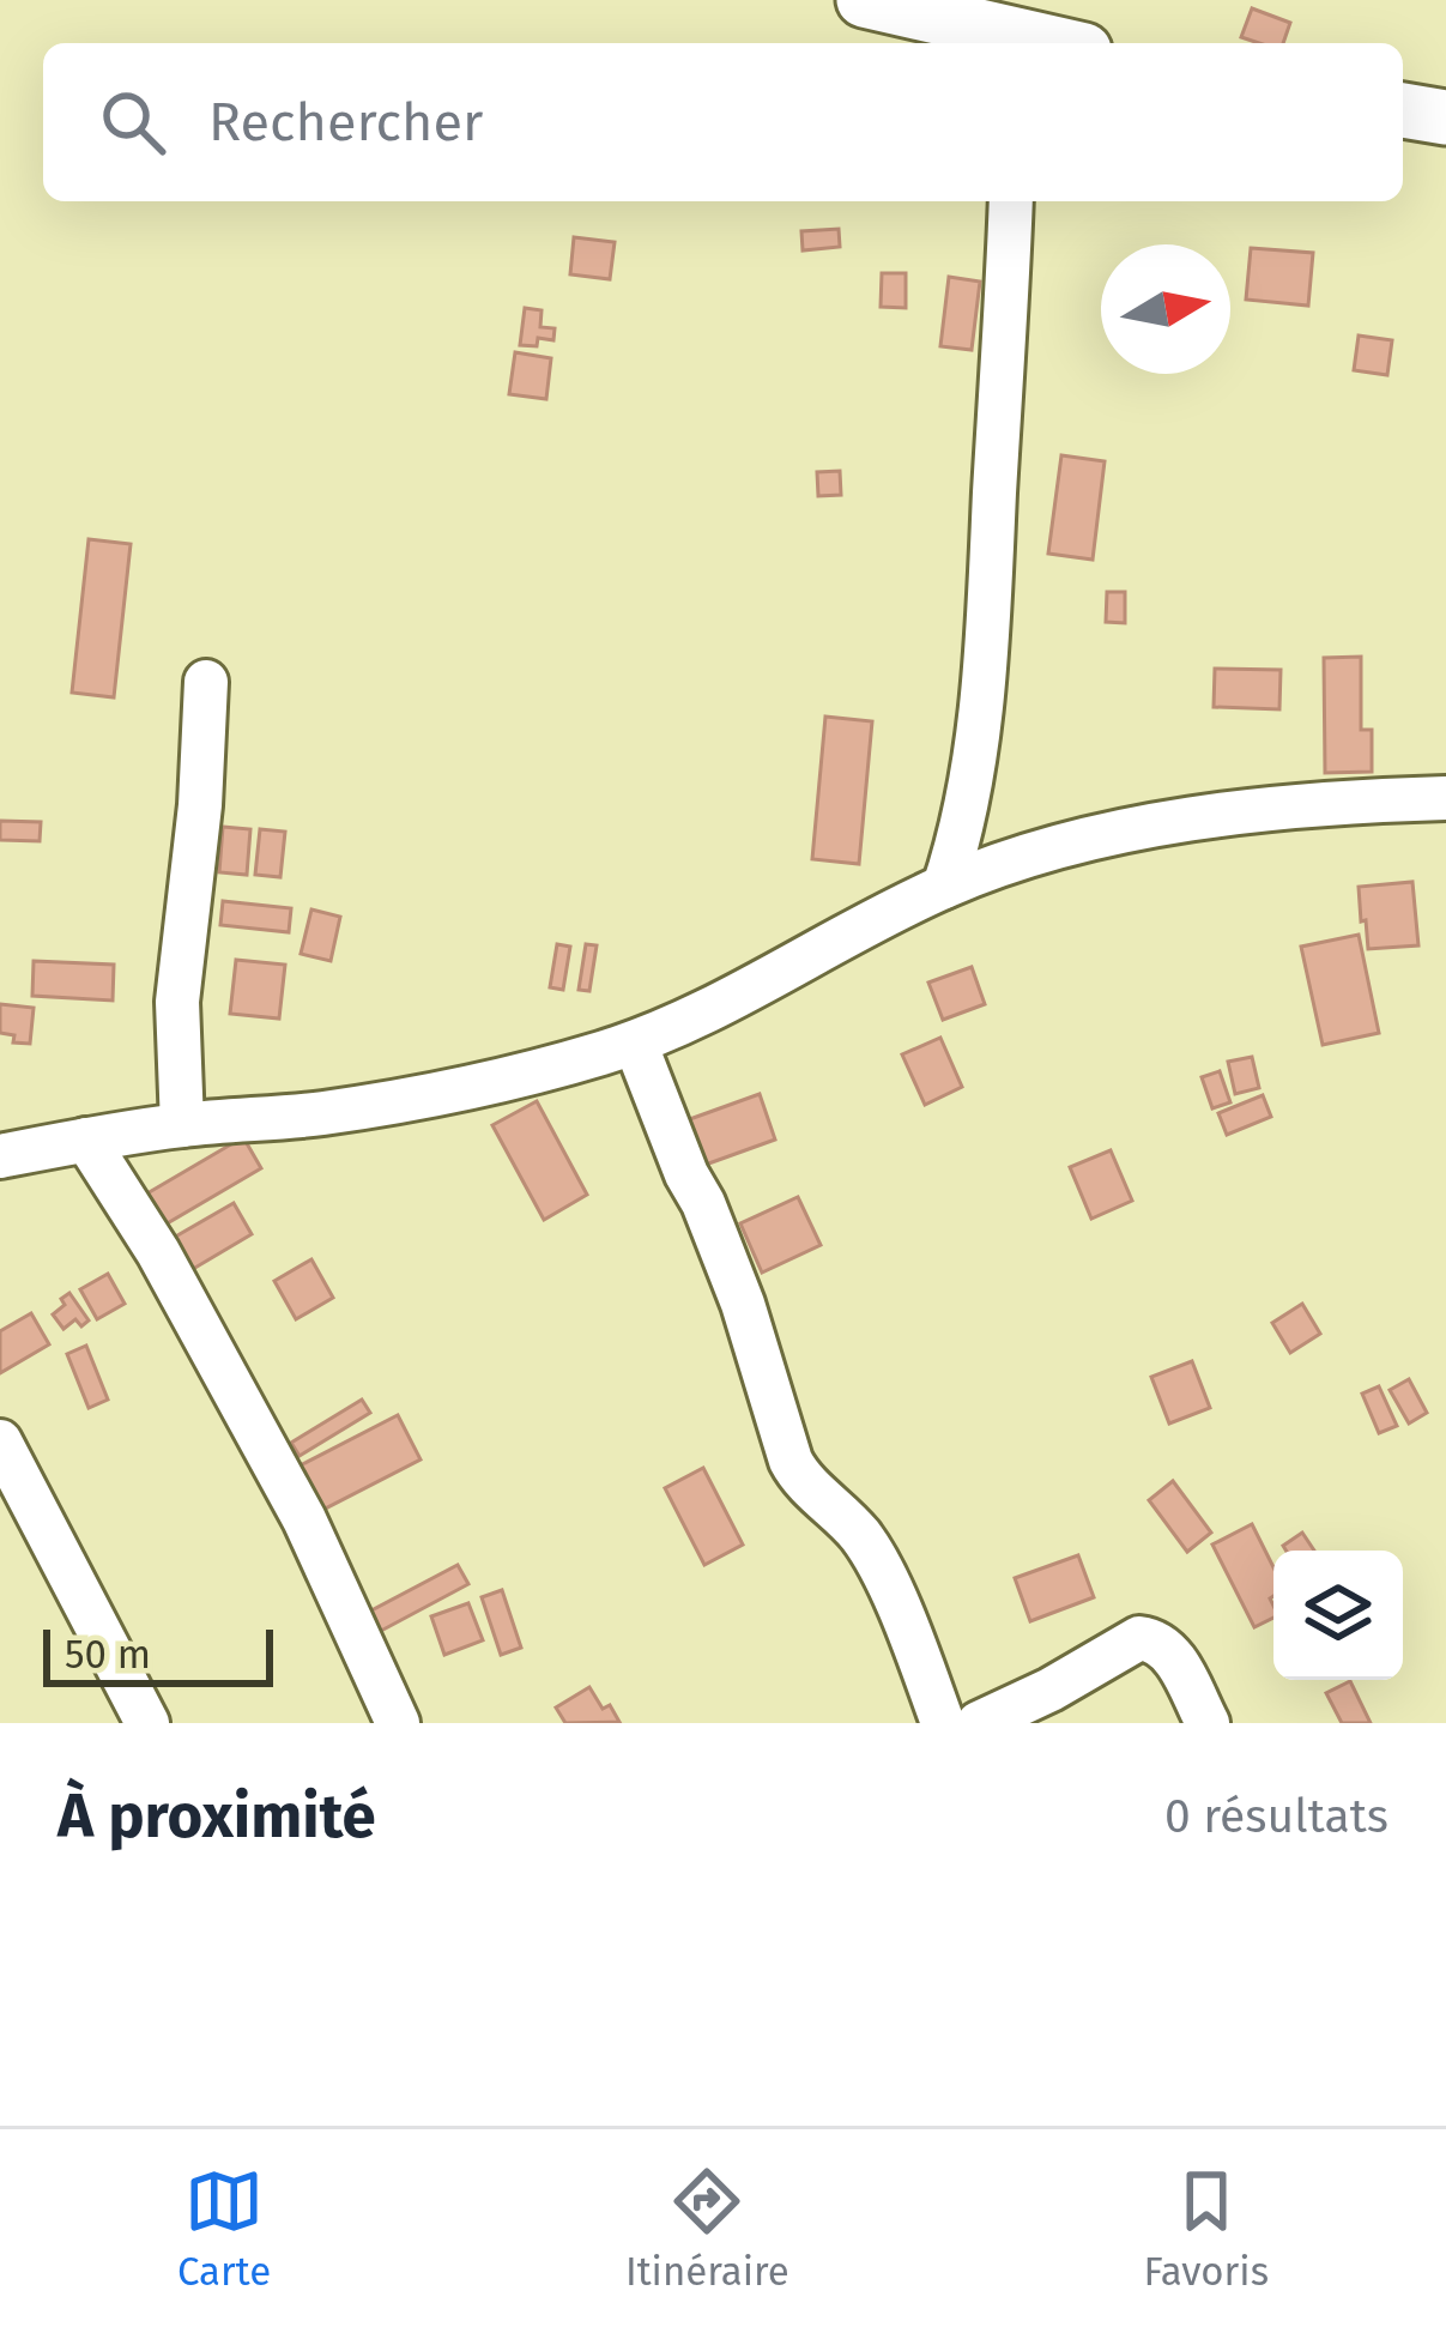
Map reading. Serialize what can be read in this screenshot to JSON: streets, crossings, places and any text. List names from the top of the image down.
{
  "scale_bar": "50 m",
  "north": "right",
  "page": {
    "search": "Rechercher",
    "scale": "50 m",
    "heading": ["À proximité", "0 résultats"],
    "nav": ["Carte", "Itinéraire", "Favoris"]
  }
}
